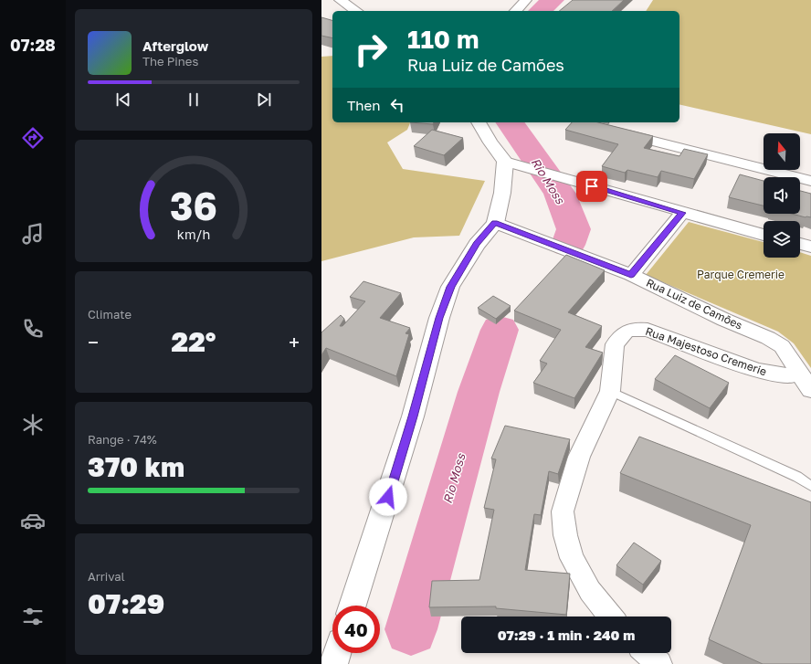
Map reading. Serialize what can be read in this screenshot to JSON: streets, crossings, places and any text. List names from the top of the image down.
{
  "streets": {
    "street": ["Rua Luiz de Camões", "Rua Majestoso Cremerie"]
  },
  "crossings": [
    ["Rua Luiz de Camões", "Rua Majestoso Cremerie"]
  ],
  "water": ["Rio Moss"],
  "parks": ["Parque Cremerie"],
  "north": "top",
  "page": {
    "tabs": "07:28",
    "turn": ["110 m", "Rua Luiz de Camões"],
    "song": ["Afterglow", "The Pines"],
    "then": "Then",
    "tile": [
      "Climate",
      ["Range · 74%", "370 km"],
      ["Arrival", "07:29"]
    ],
    "heat": ["−", "22°", "+"],
    "limit": "40",
    "trip": "07:29 · 1 min · 240 m",
    "gauge": ["36", "km/h"]
  }
}
